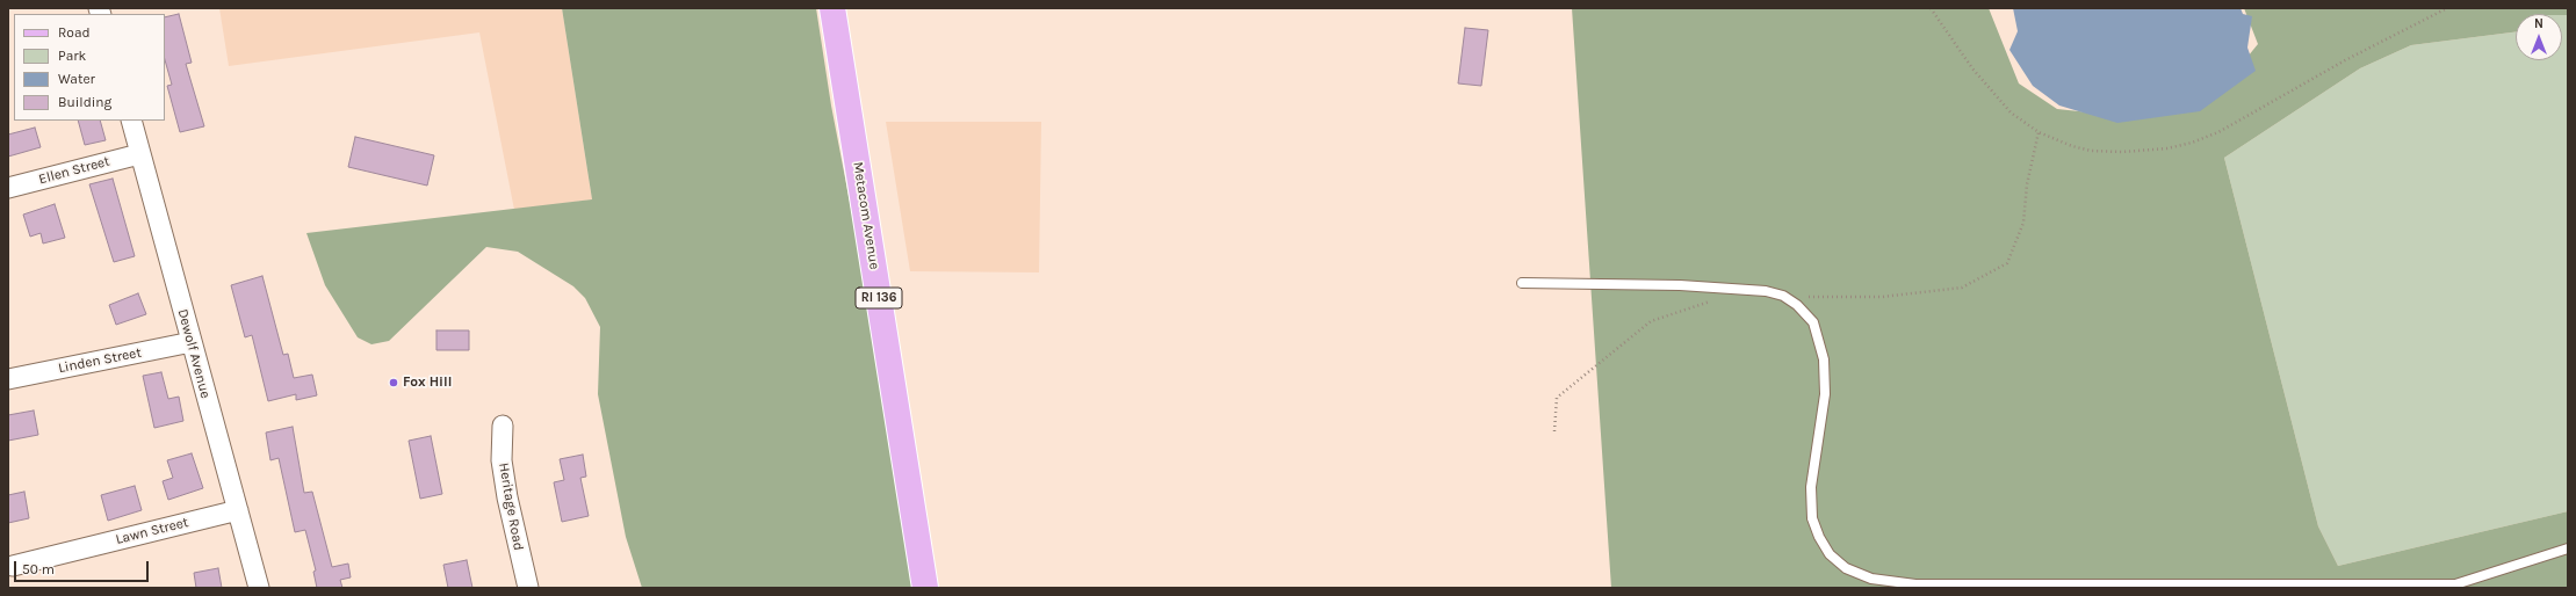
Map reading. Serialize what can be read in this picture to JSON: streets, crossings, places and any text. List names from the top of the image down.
{
  "streets": {
    "main road": ["Metacom Avenue", "RI 136"],
    "street": [
      "Ellen Street",
      "Dewolf Avenue",
      "Linden Street",
      "Heritage Road",
      "Lawn Street"
    ]
  },
  "crossings": [
    ["Ellen Street", "Dewolf Avenue"],
    ["Dewolf Avenue", "Linden Street"],
    ["Dewolf Avenue", "Lawn Street"]
  ],
  "places": ["Fox Hill"],
  "legend": [
    "Road",
    "Park",
    "Water",
    "Building"
  ],
  "scale_bar": "50 m",
  "north": "top"
}
